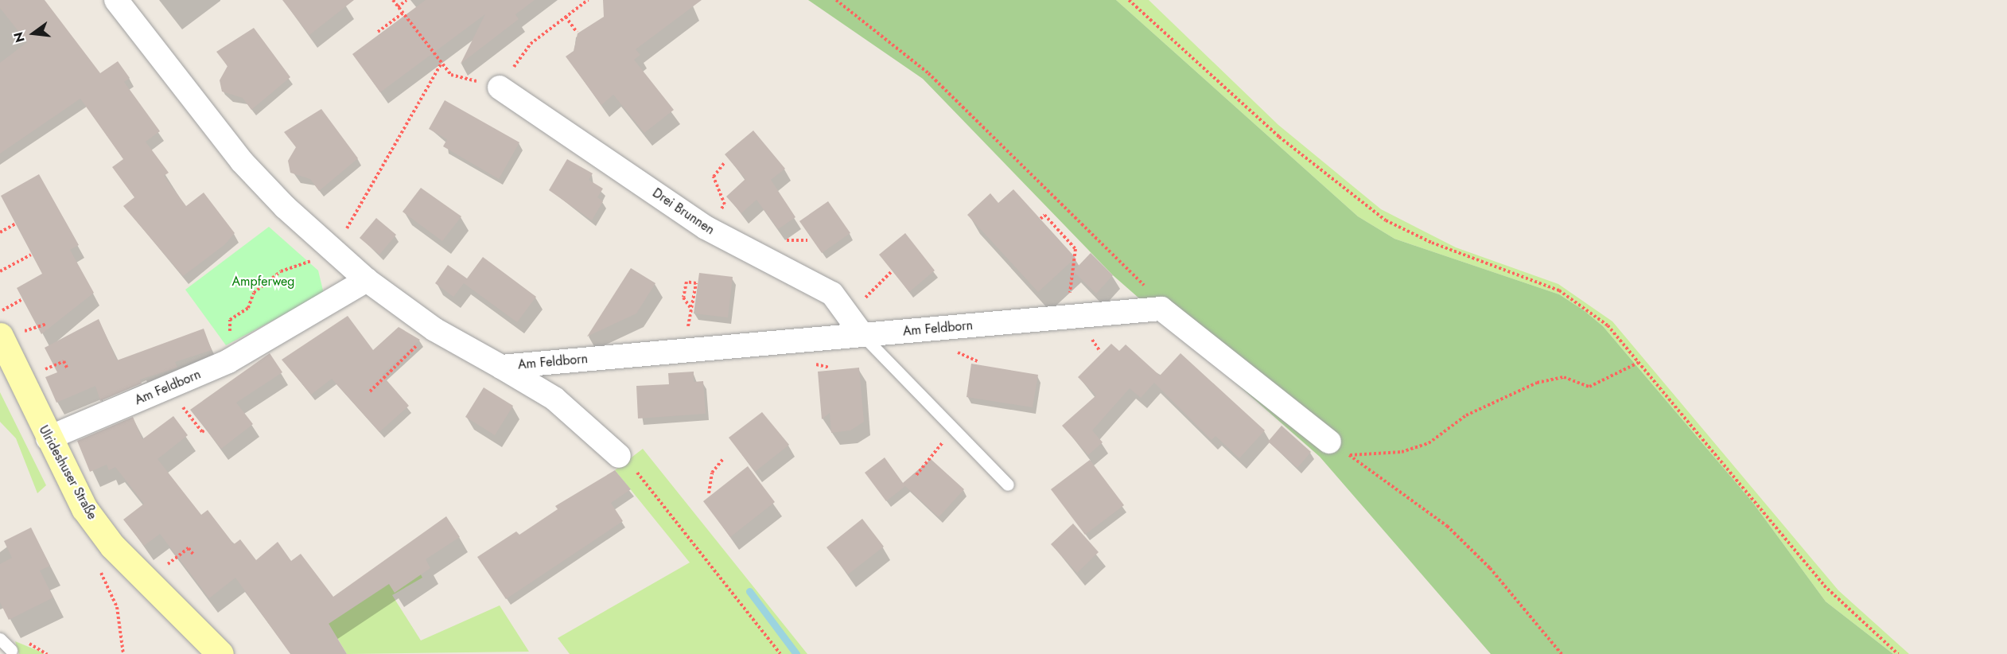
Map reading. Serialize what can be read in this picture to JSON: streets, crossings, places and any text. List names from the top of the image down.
{
  "streets": {
    "street": ["Drei Brunnen", "Am Feldborn", "Ulrideshuser Straße"]
  },
  "crossings": [
    ["Drei Brunnen", "Am Feldborn"],
    ["Am Feldborn", "Ulrideshuser Straße"]
  ],
  "parks": ["Ampferweg"],
  "north": "left"
}
